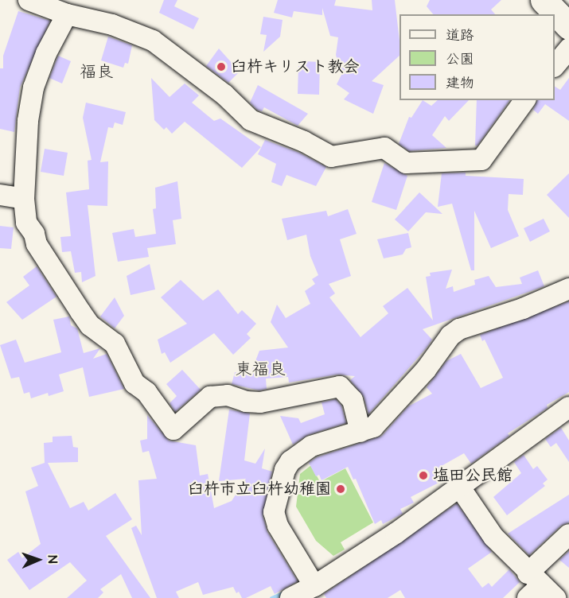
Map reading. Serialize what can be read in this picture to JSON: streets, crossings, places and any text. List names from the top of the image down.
{
  "districts": ["福良", "東福良"],
  "places": ["臼杵キリスト教会", "塩田公民館", "臼杵市立臼杵幼稚園"],
  "legend": ["道路", "公園", "建物"],
  "north": "right"
}
